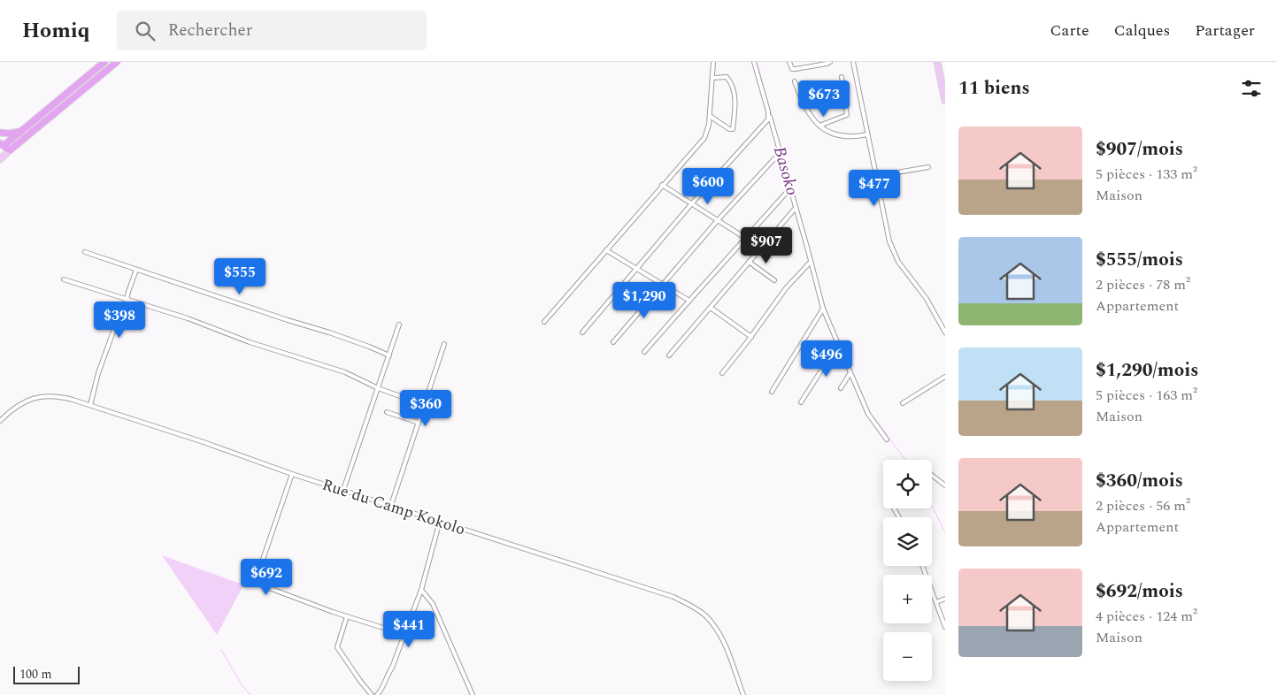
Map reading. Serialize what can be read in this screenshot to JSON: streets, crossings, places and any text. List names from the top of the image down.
{
  "streets": {
    "street": ["Rue du Camp Kokolo"]
  },
  "water": ["Basoko"],
  "scale_bar": "100 m",
  "page": {
    "header": "Homiq",
    "search": "Rechercher",
    "nav": ["Carte", "Calques", "Partager"],
    "heading": "11 biens",
    "price": [
      "$673",
      "$600",
      "$477",
      "$907",
      "$555",
      "$1,290",
      "$398",
      "$496",
      "$360",
      "$692",
      "$441"
    ],
    "list": [
      {
        "name": "$907/mois",
        "note": "5 pièces · 133 m² · Maison"
      },
      {
        "name": "$555/mois",
        "note": "2 pièces · 78 m² · Appartement"
      },
      {
        "name": "$1,290/mois",
        "note": "5 pièces · 163 m² · Maison"
      },
      {
        "name": "$360/mois",
        "note": "2 pièces · 56 m² · Appartement"
      },
      {
        "name": "$692/mois",
        "note": "4 pièces · 124 m² · Maison"
      }
    ],
    "map_buttons": ["+", "−"],
    "scale": "100 m"
  }
}
